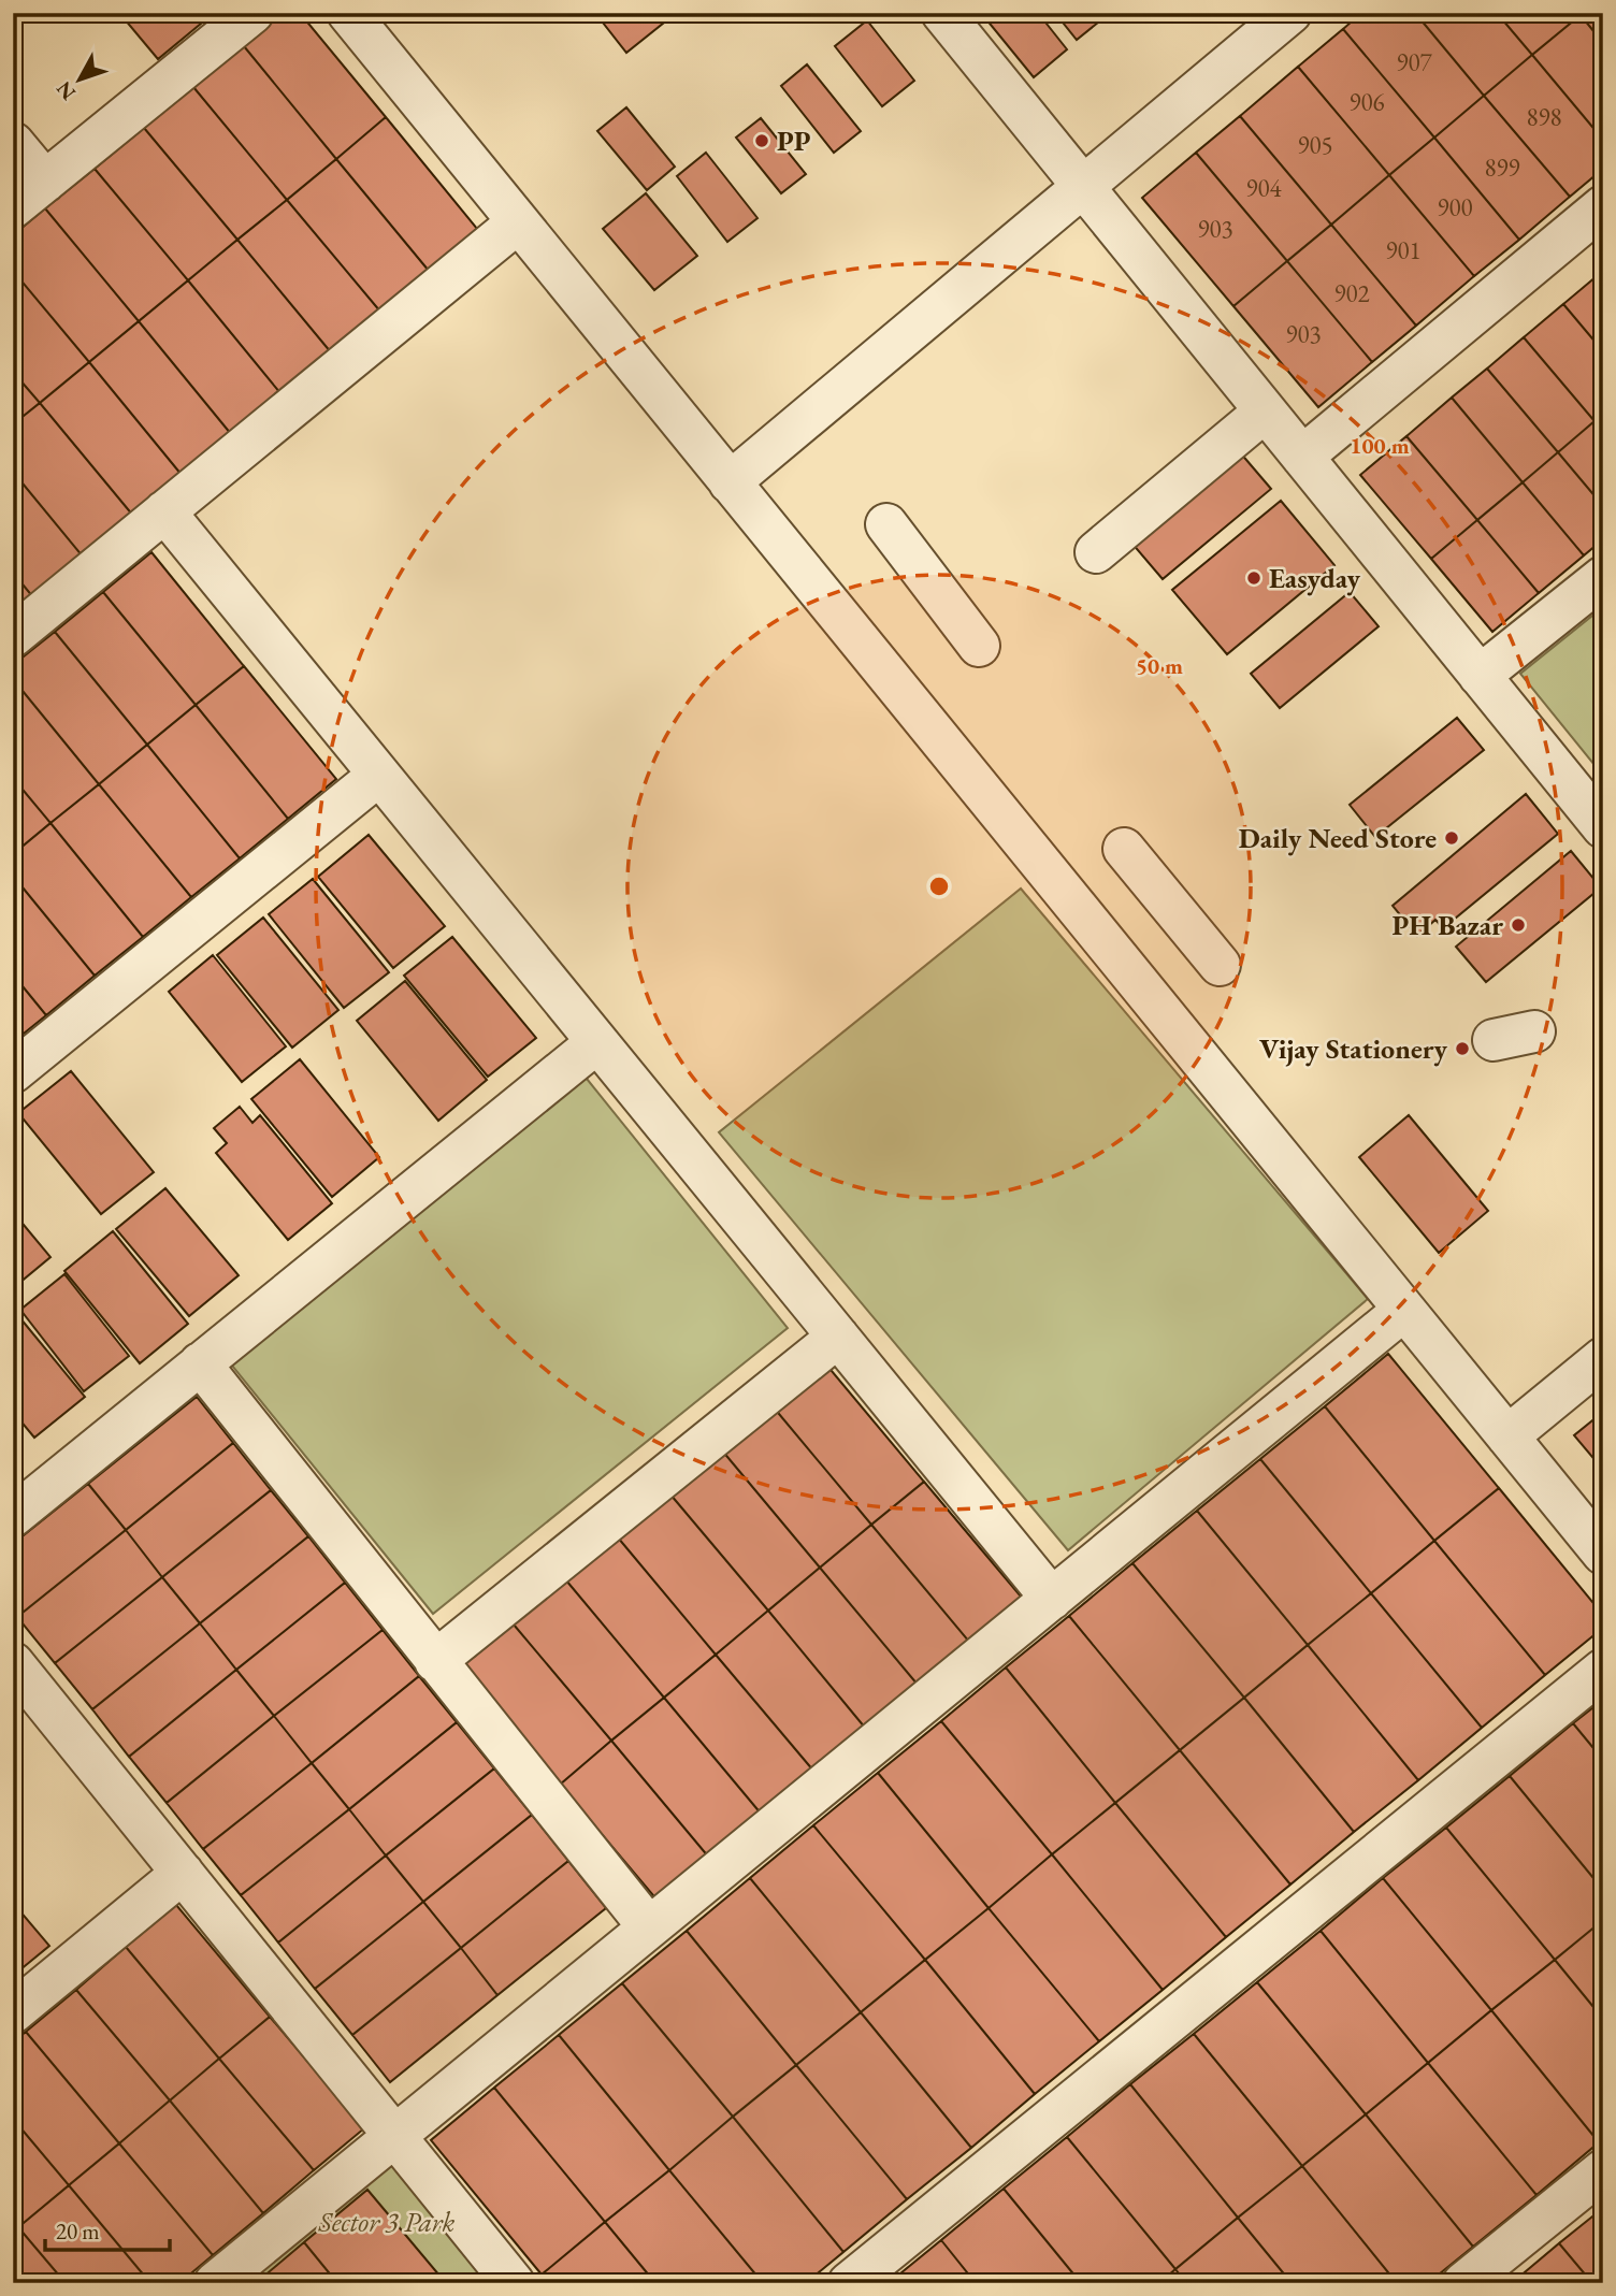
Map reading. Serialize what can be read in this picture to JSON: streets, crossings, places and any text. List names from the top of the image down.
{
  "parks": ["Sector 3 Park"],
  "places": [
    "PP",
    "Easyday",
    "Daily Need Store",
    "PH Bazar",
    "Vijay Stationery"
  ],
  "house_numbers": [
    "907",
    "906",
    "898",
    "905",
    "899",
    "904",
    "900",
    "903",
    "901",
    "902",
    "903"
  ],
  "scale_bar": "20 m",
  "north": "bottom left",
  "rings": ["100 m", "50 m"]
}
